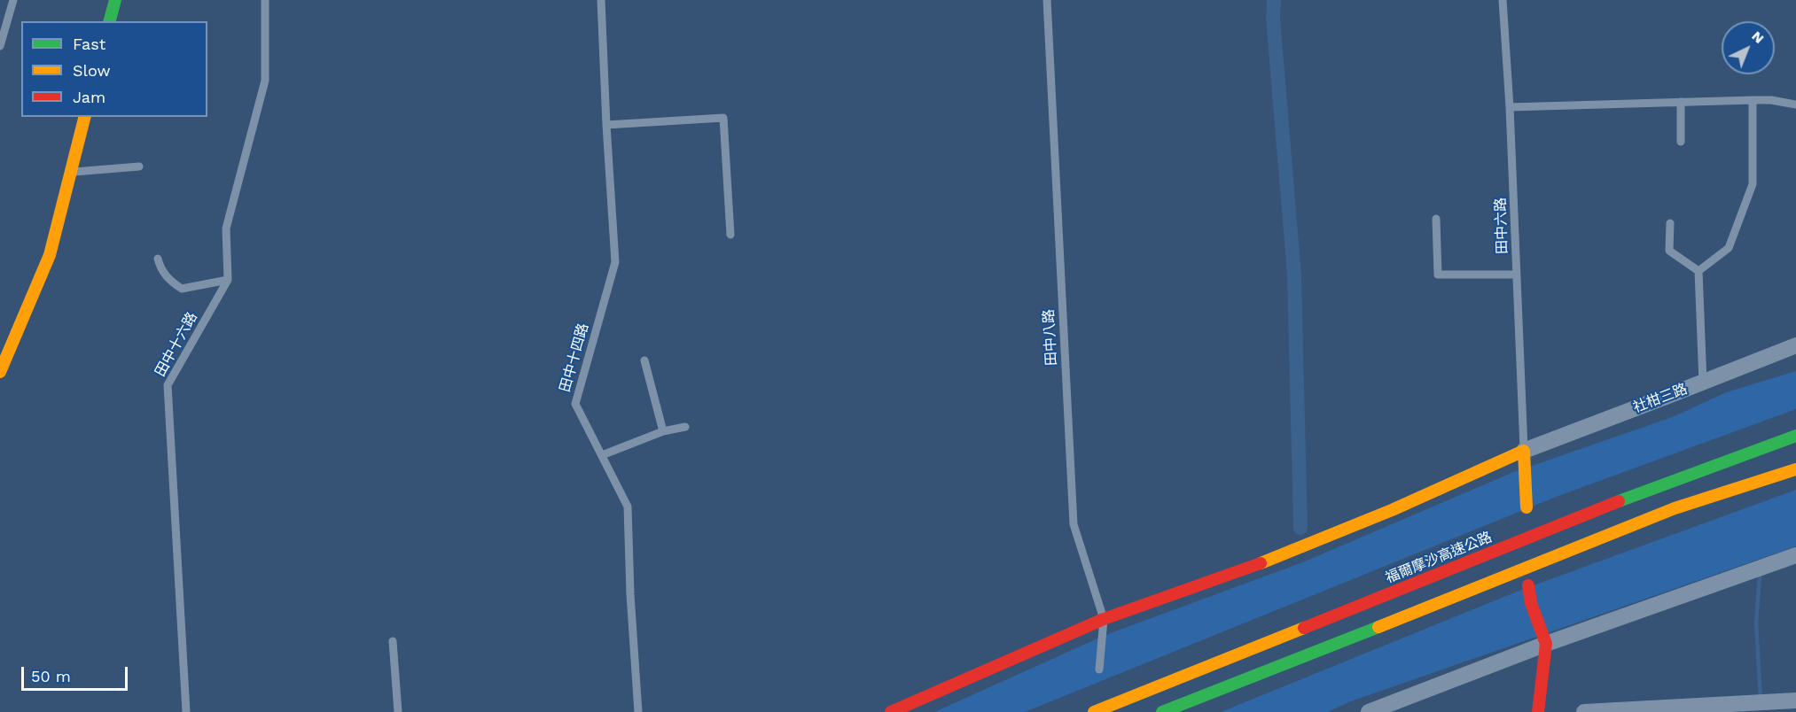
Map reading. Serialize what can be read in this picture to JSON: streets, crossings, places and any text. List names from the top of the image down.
{
  "streets": {
    "main road": ["福爾摩沙高速公路"],
    "street": ["社柑三路"],
    "lane": [
      "田中六路",
      "田中八路",
      "田中十六路",
      "田中十四路"
    ]
  },
  "crossings": [
    ["田中六路", "社柑三路"]
  ],
  "legend": ["Fast", "Slow", "Jam"],
  "scale_bar": "50 m",
  "north": "top right"
}
